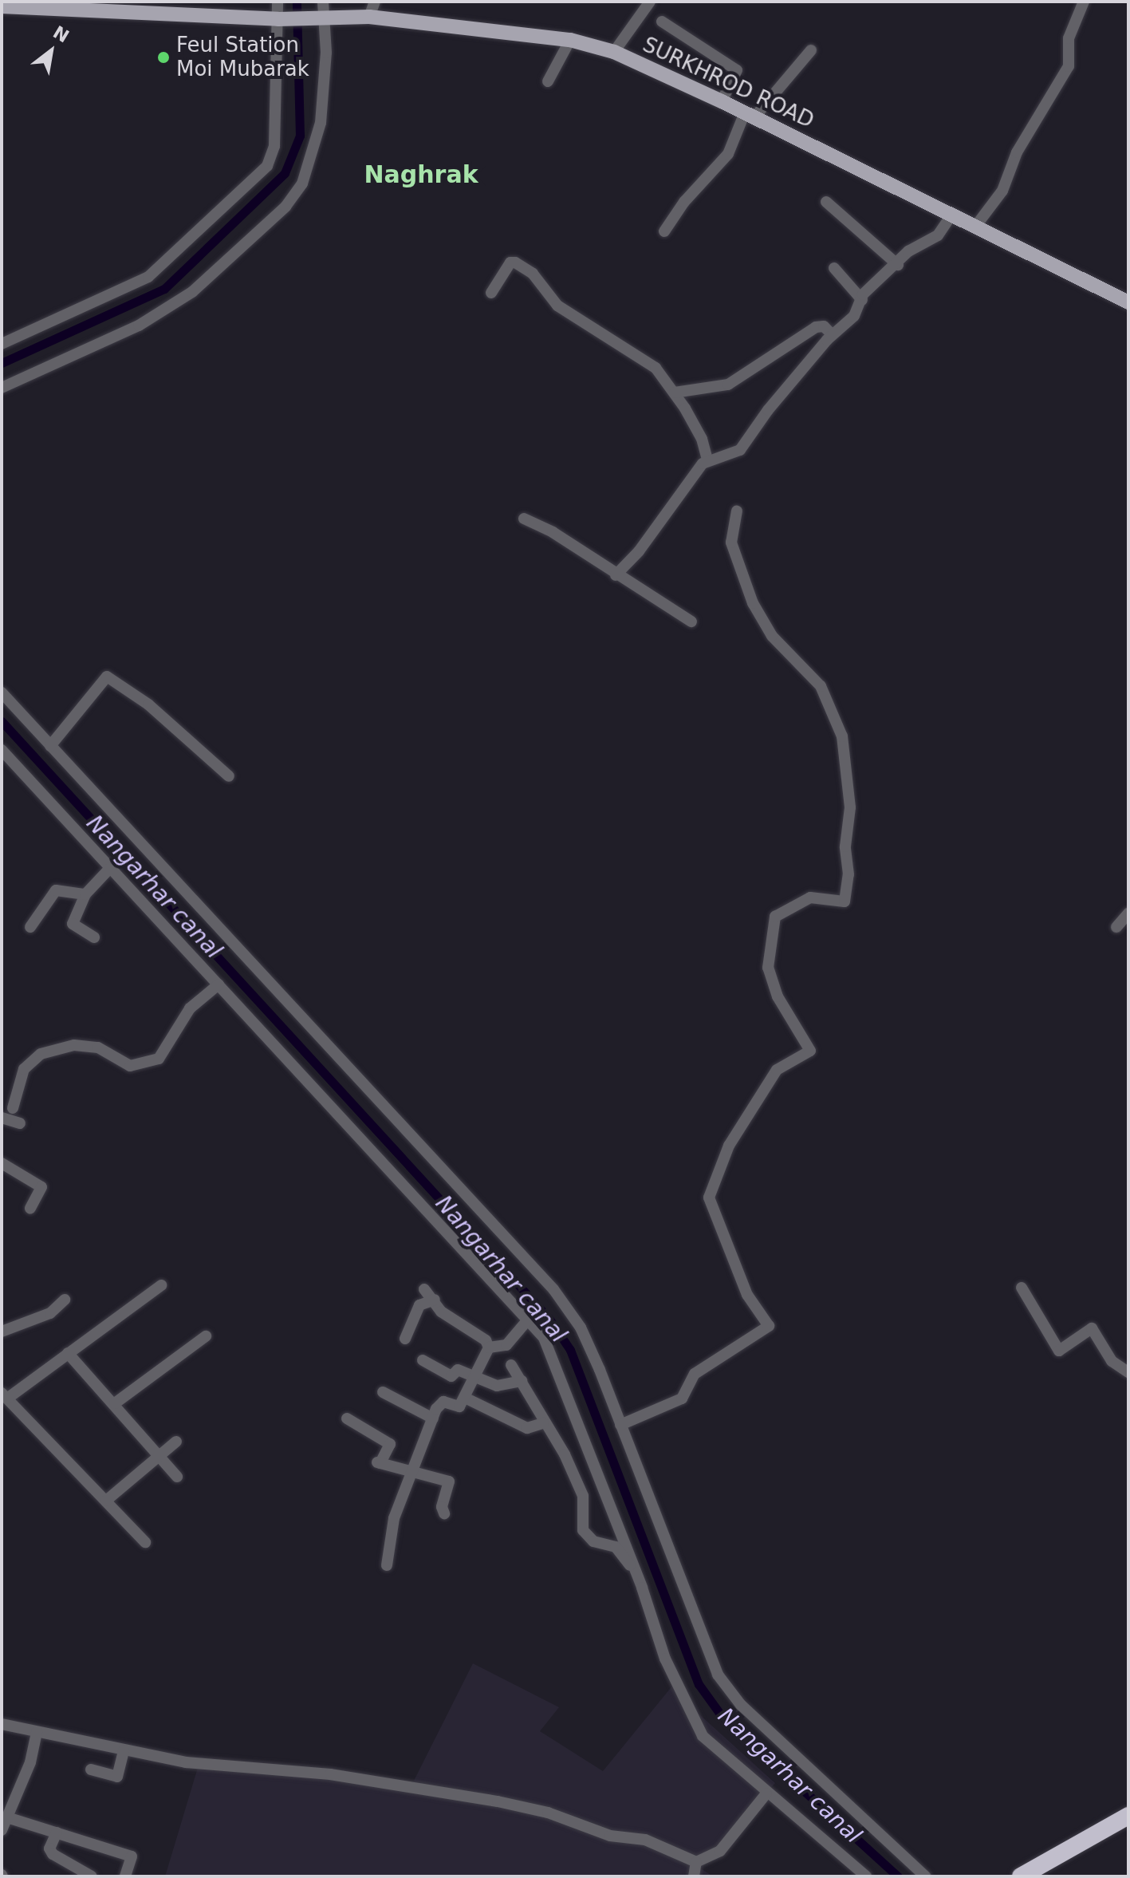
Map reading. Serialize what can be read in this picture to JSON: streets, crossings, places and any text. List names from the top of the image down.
{
  "streets": {
    "main road": ["SURKHROD ROAD"]
  },
  "districts": ["Naghrak"],
  "water": ["Nangarhar canal"],
  "places": ["Feul Station Moi Mubarak"],
  "north": "top right"
}
